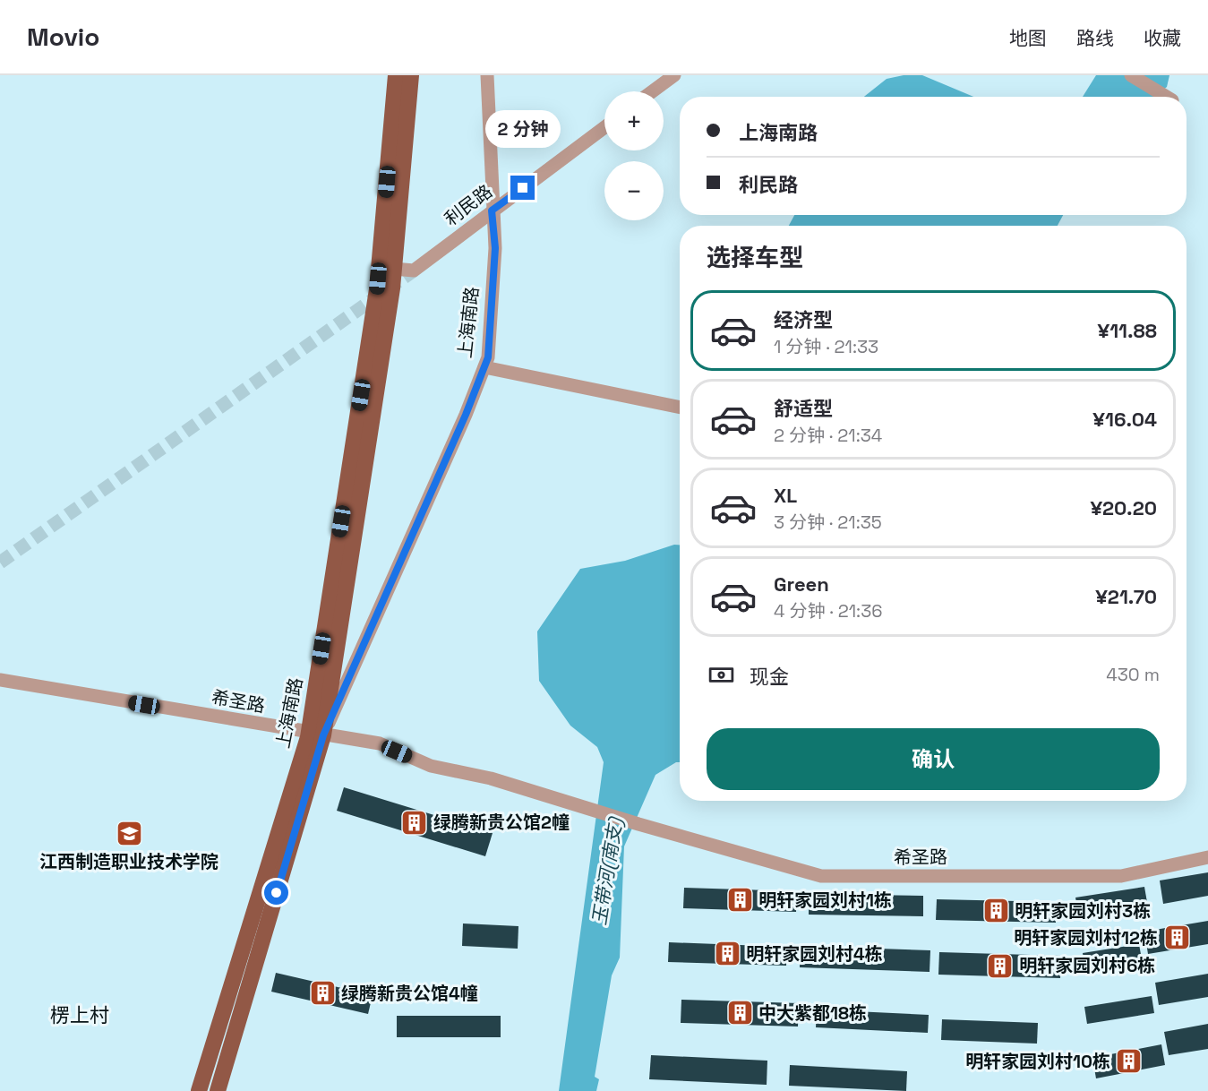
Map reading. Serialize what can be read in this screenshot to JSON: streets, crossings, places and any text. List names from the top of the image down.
{
  "streets": {
    "main road": ["上海南路"],
    "street": ["利民路", "希圣路"]
  },
  "crossings": [
    ["利民路", "上海南路"],
    ["上海南路", "希圣路"]
  ],
  "districts": ["楞上村"],
  "water": ["玉带河(南支)"],
  "places": {
    "building": [
      "绿腾新贵公馆2幢",
      "明轩家园刘村1栋",
      "明轩家园刘村3栋",
      "明轩家园刘村12栋",
      "明轩家园刘村4栋",
      "明轩家园刘村6栋",
      "绿腾新贵公馆4幢",
      "中大紫都18栋",
      "明轩家园刘村10栋"
    ],
    "school or university": ["江西制造职业技术学院"]
  },
  "page": {
    "header": "Movio",
    "nav": ["地图", "路线", "收藏"],
    "map_buttons": ["+", "−"],
    "banner": ["上海南路", "利民路"],
    "bubble": "2 分钟",
    "heading": "选择车型",
    "list": [
      {
        "name": "经济型",
        "note": "1 分钟 · 21:33",
        "value": "¥11.88"
      },
      {
        "name": "舒适型",
        "note": "2 分钟 · 21:34",
        "value": "¥16.04"
      },
      {
        "name": "XL",
        "note": "3 分钟 · 21:35",
        "value": "¥20.20"
      },
      {
        "name": "Green",
        "note": "4 分钟 · 21:36",
        "value": "¥21.70"
      }
    ],
    "pay": ["现金", "430 m"],
    "buttons": "确认"
  }
}
